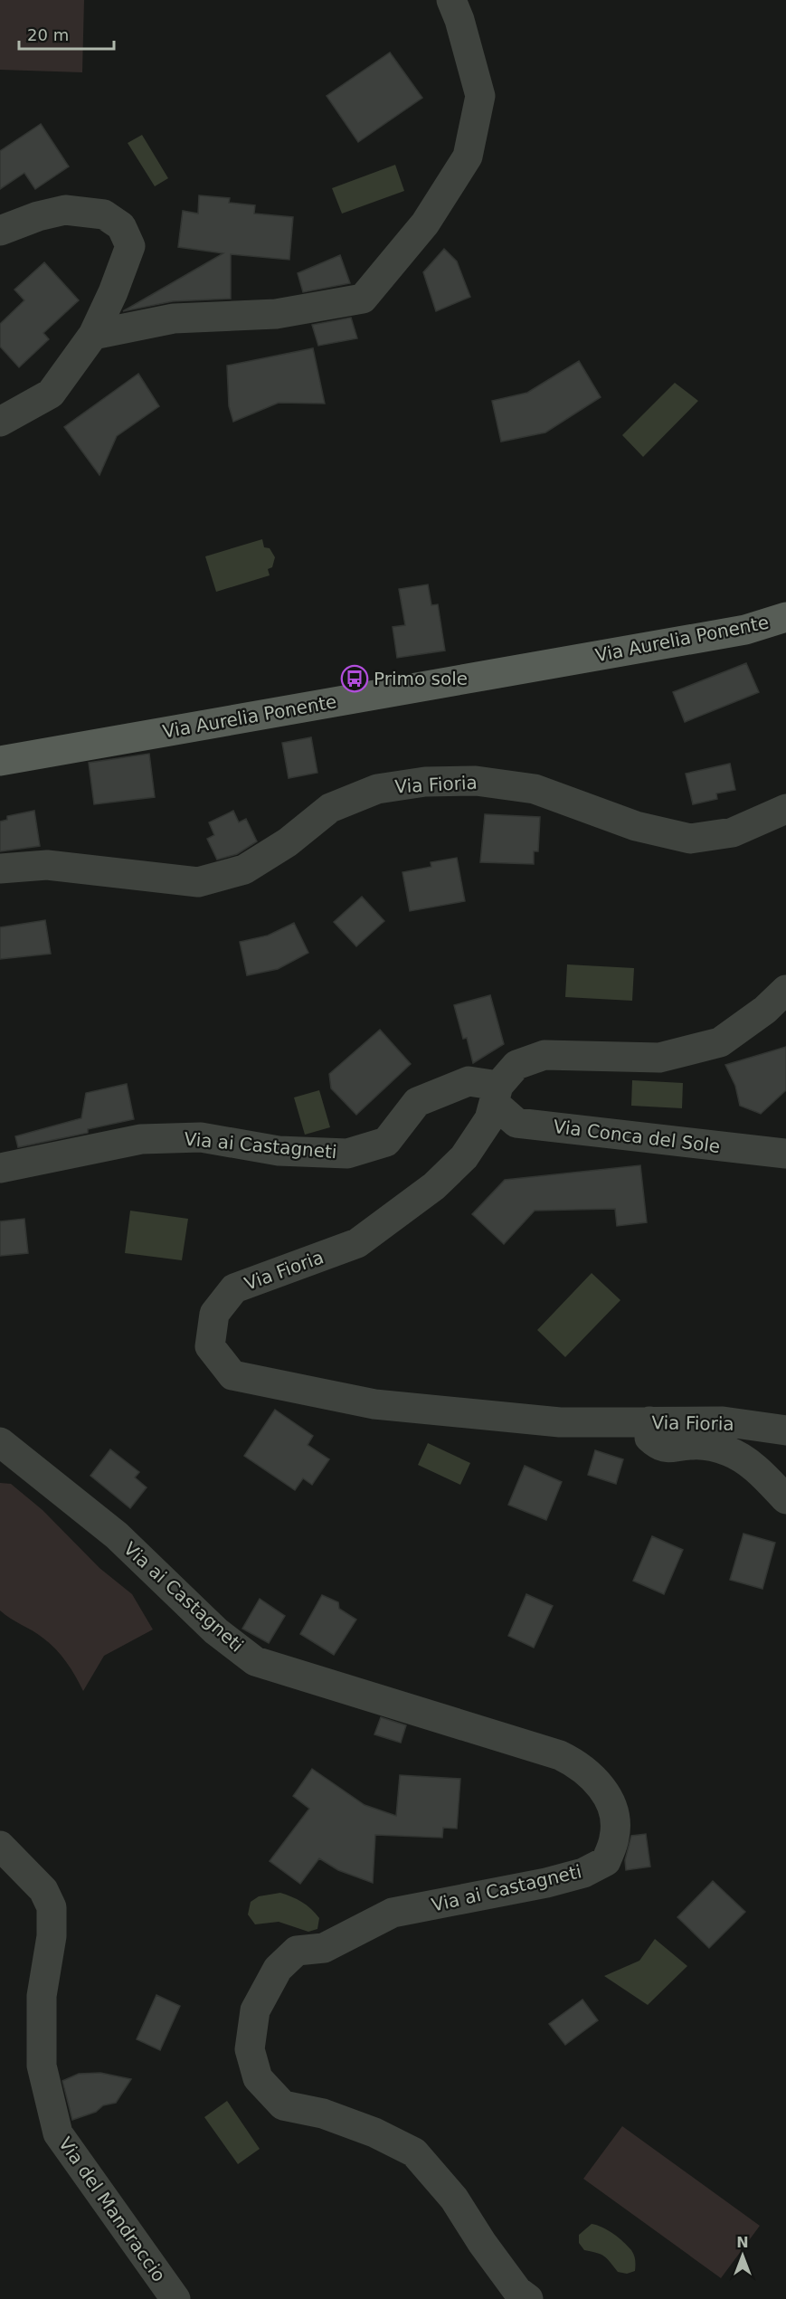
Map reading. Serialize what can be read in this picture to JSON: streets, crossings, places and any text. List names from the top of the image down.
{
  "streets": {
    "main road": ["Via Aurelia Ponente"],
    "street": [
      "Via Fioria",
      "Via Conca del Sole",
      "Via ai Castagneti",
      "Via del Mandraccio"
    ]
  },
  "crossings": [
    ["Via Fioria", "Via Conca del Sole"],
    ["Via Fioria", "Via ai Castagneti"],
    ["Via Conca del Sole", "Via ai Castagneti"]
  ],
  "places": {
    "bus stop": ["Primo sole"]
  },
  "scale_bar": "20 m",
  "north": "top"
}
